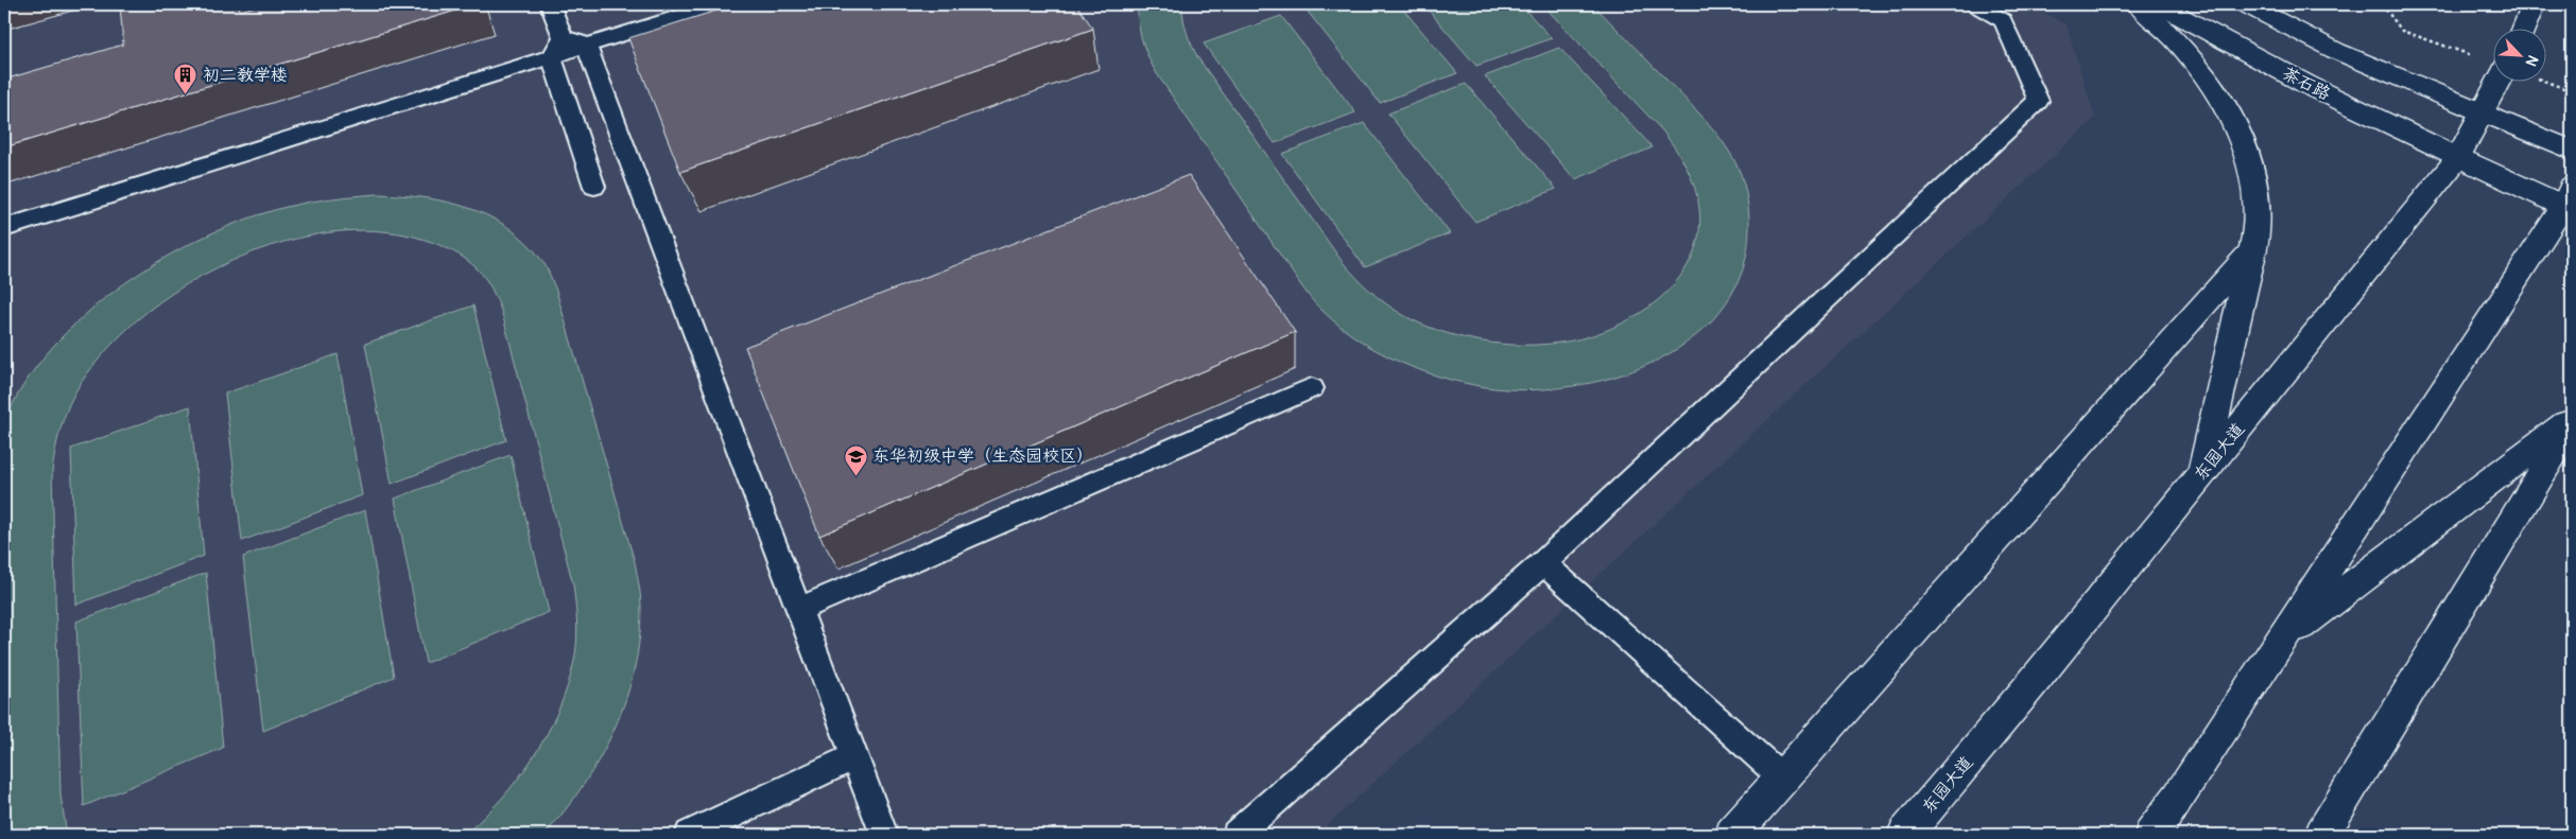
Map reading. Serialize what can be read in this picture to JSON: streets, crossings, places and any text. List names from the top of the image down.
{
  "streets": {
    "main road": ["茶石路", "东园大道"]
  },
  "crossings": [
    ["茶石路", "东园大道"]
  ],
  "places": {
    "building": ["初二教学楼"],
    "school or university": ["东华初级中学（生态园校区）"]
  },
  "north": "bottom right"
}
